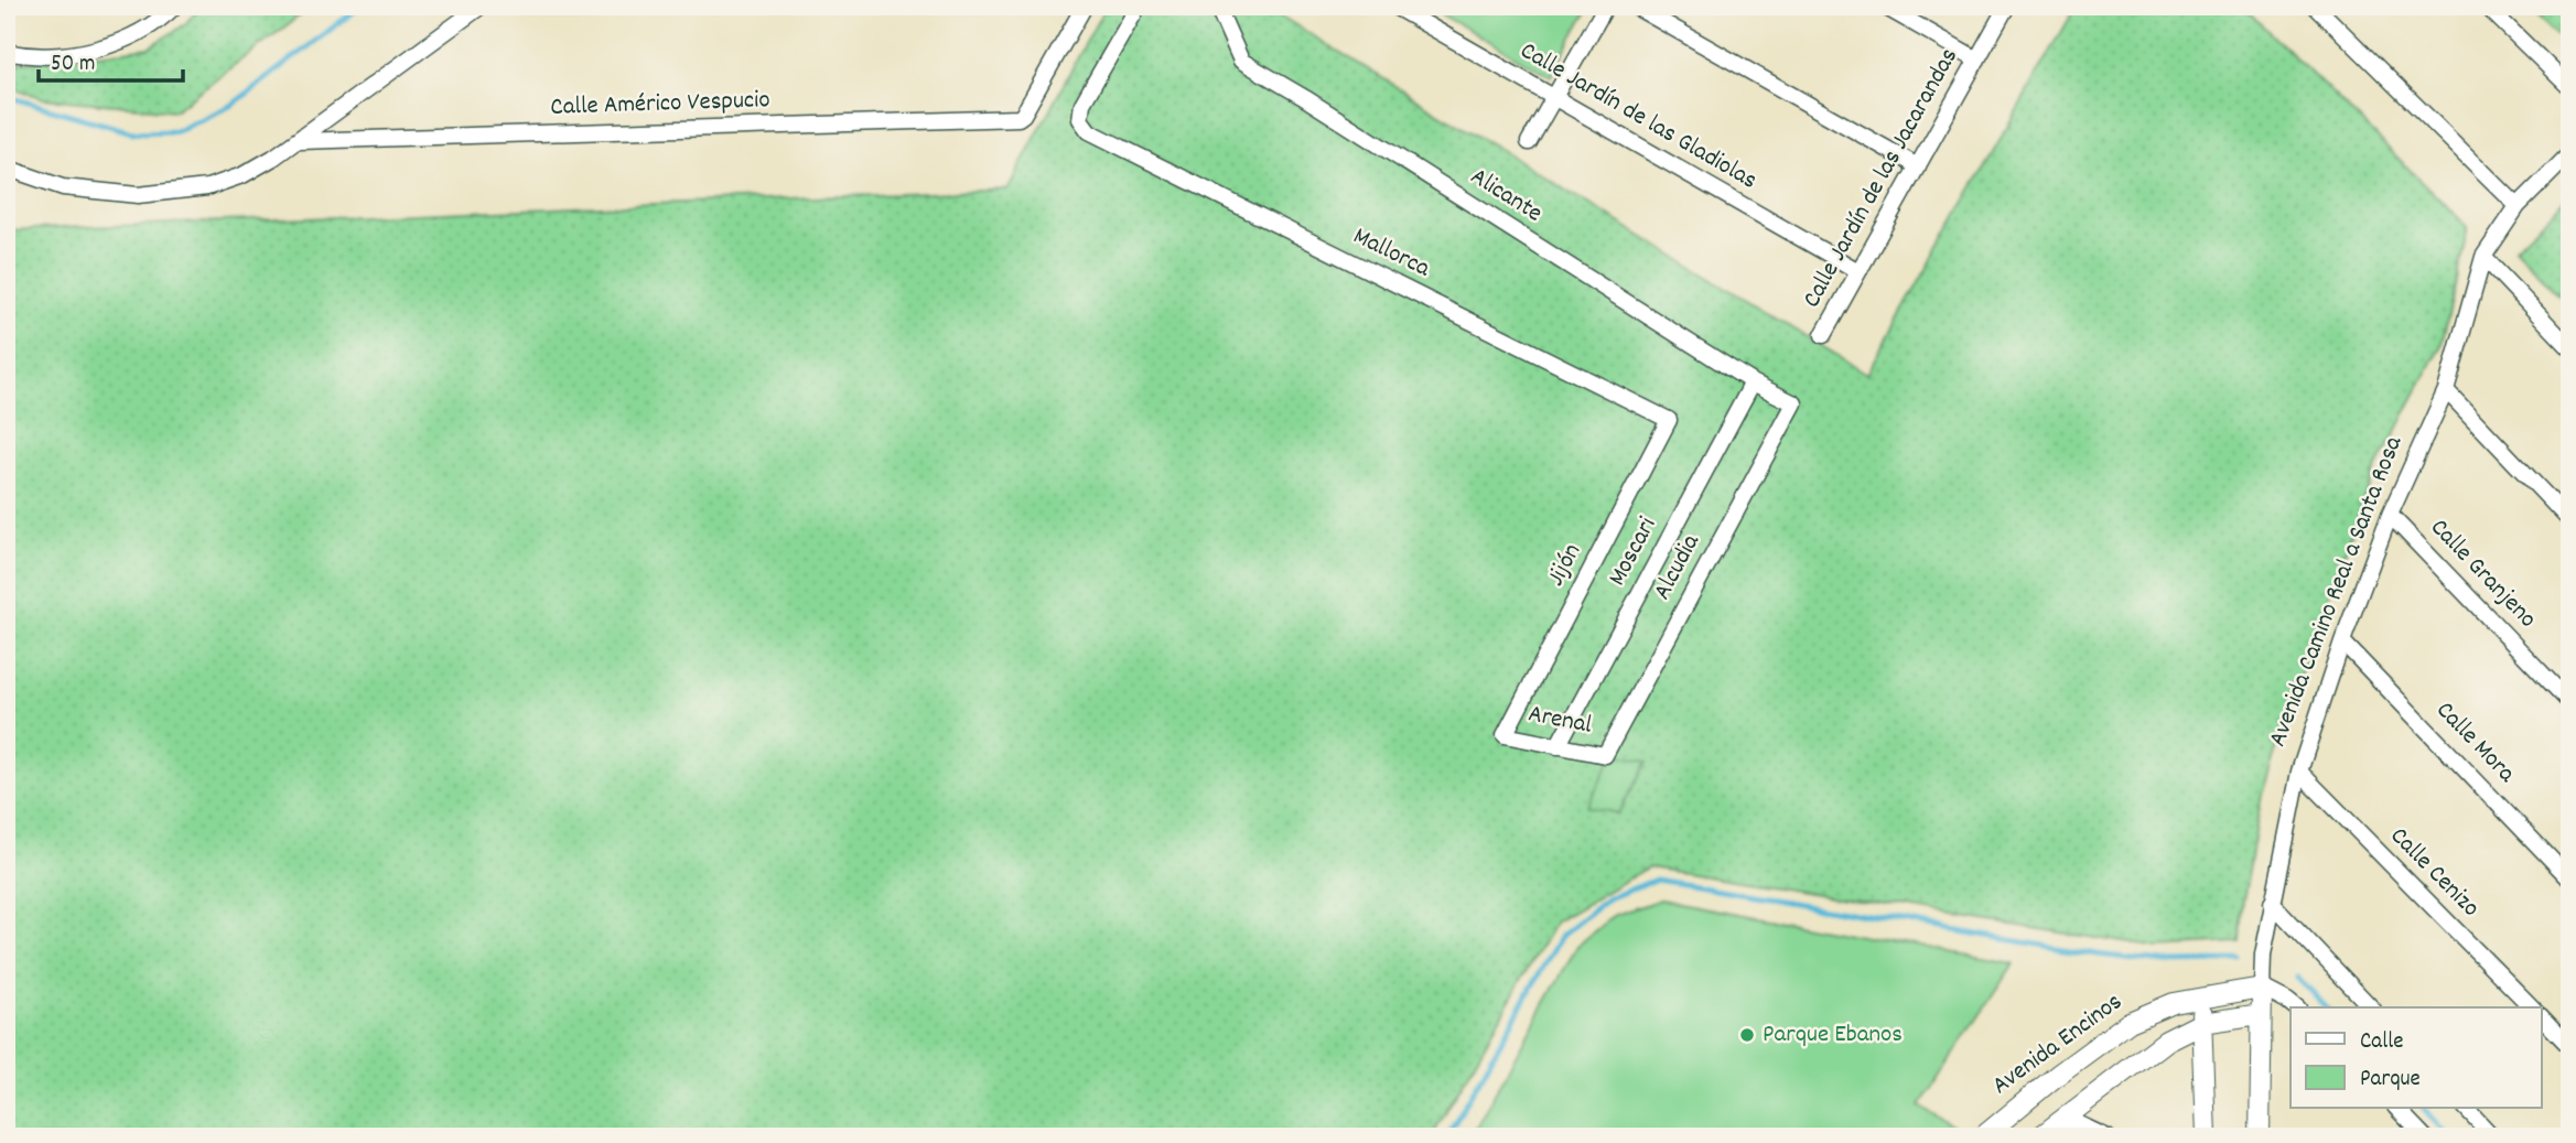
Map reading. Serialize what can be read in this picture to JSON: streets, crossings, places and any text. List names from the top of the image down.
{
  "streets": {
    "street": [
      "Calle Américo Vespucio",
      "Calle Jardín de las Gladiolas",
      "Calle Jardín de las Jacarandas",
      "Alicante",
      "Mallorca",
      "Moscari",
      "Jijón",
      "Alcudia",
      "Calle Granjeno",
      "Avenida Camino Real a Santa Rosa",
      "Arenal",
      "Calle Mora",
      "Calle Cenizo",
      "Avenida Encinos"
    ]
  },
  "crossings": [
    ["Calle Jardín de las Gladiolas", "Calle Jardín de las Jacarandas"],
    ["Alicante", "Moscari"],
    ["Alicante", "Alcudia"],
    ["Mallorca", "Jijón"],
    ["Moscari", "Arenal"],
    ["Jijón", "Arenal"],
    ["Alcudia", "Arenal"],
    ["Calle Granjeno", "Avenida Camino Real a Santa Rosa"],
    ["Avenida Camino Real a Santa Rosa", "Calle Mora"],
    ["Avenida Camino Real a Santa Rosa", "Calle Cenizo"],
    ["Avenida Camino Real a Santa Rosa", "Avenida Encinos"]
  ],
  "places": ["Parque Ebanos"],
  "legend": ["Calle", "Parque"],
  "scale_bar": "50 m"
}
